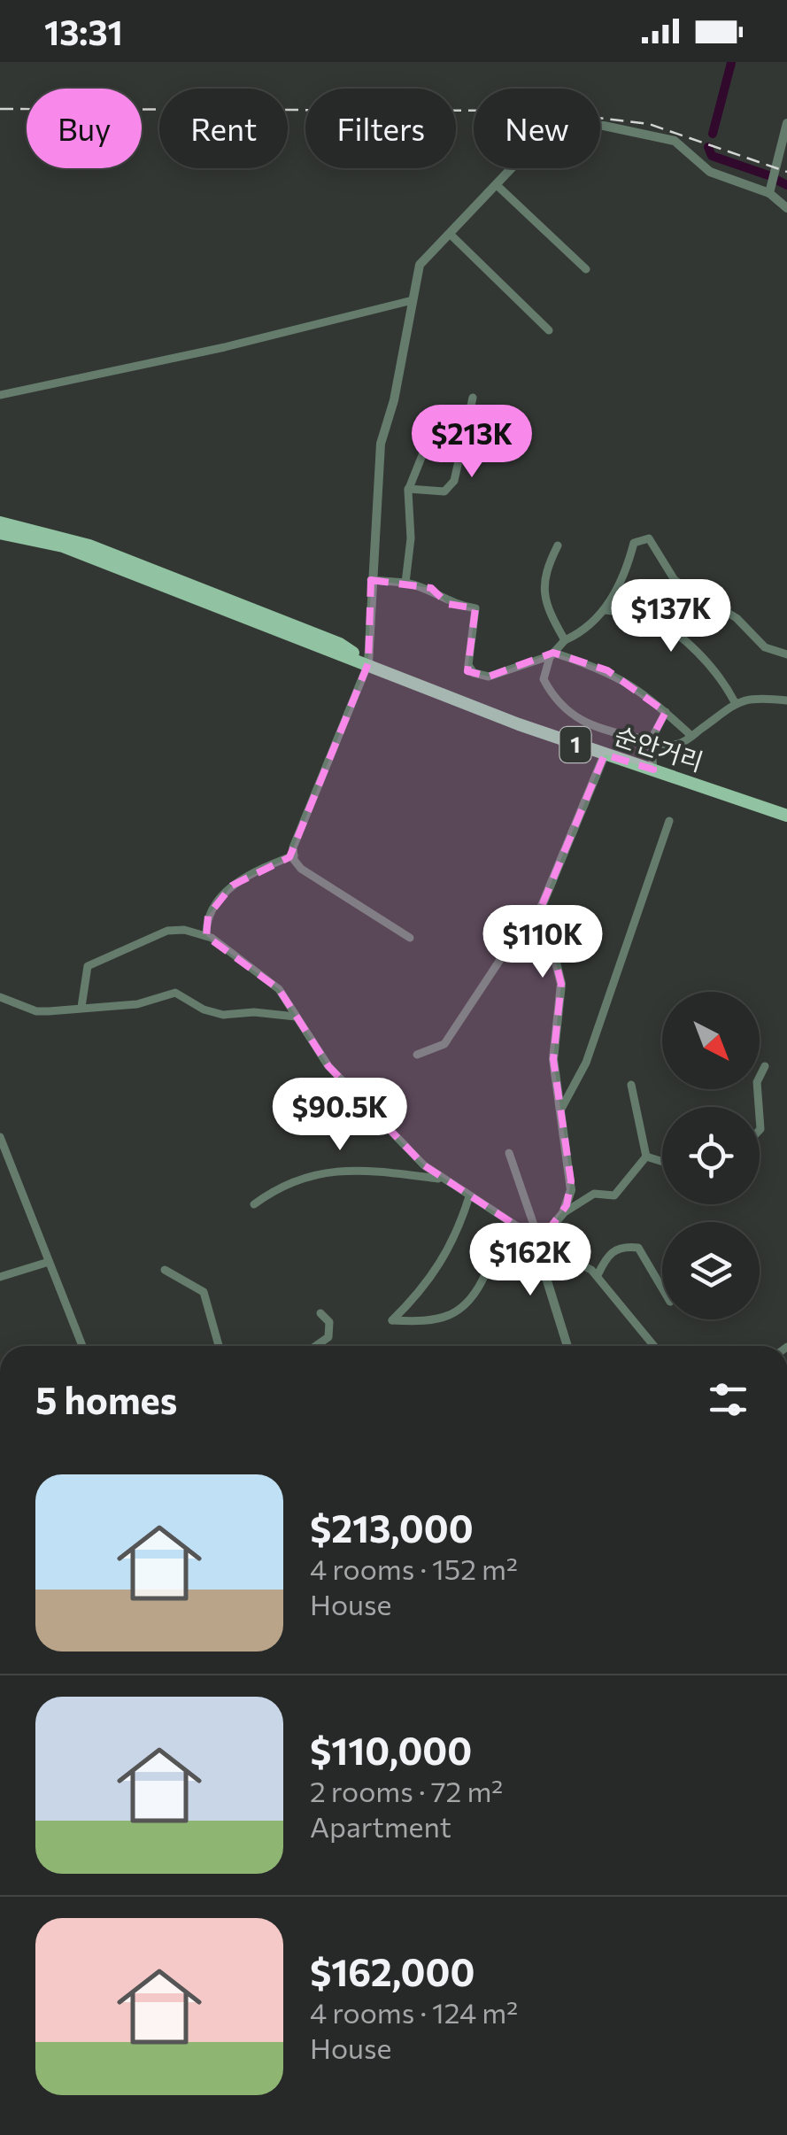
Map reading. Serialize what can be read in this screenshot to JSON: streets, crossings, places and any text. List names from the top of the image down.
{
  "streets": {
    "main road": ["1", "순안거리"]
  },
  "north": "bottom right",
  "page": {
    "status": "13:31",
    "chip": [
      "Buy",
      "Rent",
      "Filters",
      "New"
    ],
    "price": [
      "$213K",
      "$137K",
      "$110K",
      "$90.5K",
      "$162K"
    ],
    "heading": "5 homes",
    "list": [
      {
        "name": "$213,000",
        "note": "4 rooms · 152 m² · House"
      },
      {
        "name": "$110,000",
        "note": "2 rooms · 72 m² · Apartment"
      },
      {
        "name": "$162,000",
        "note": "4 rooms · 124 m² · House"
      }
    ]
  }
}
